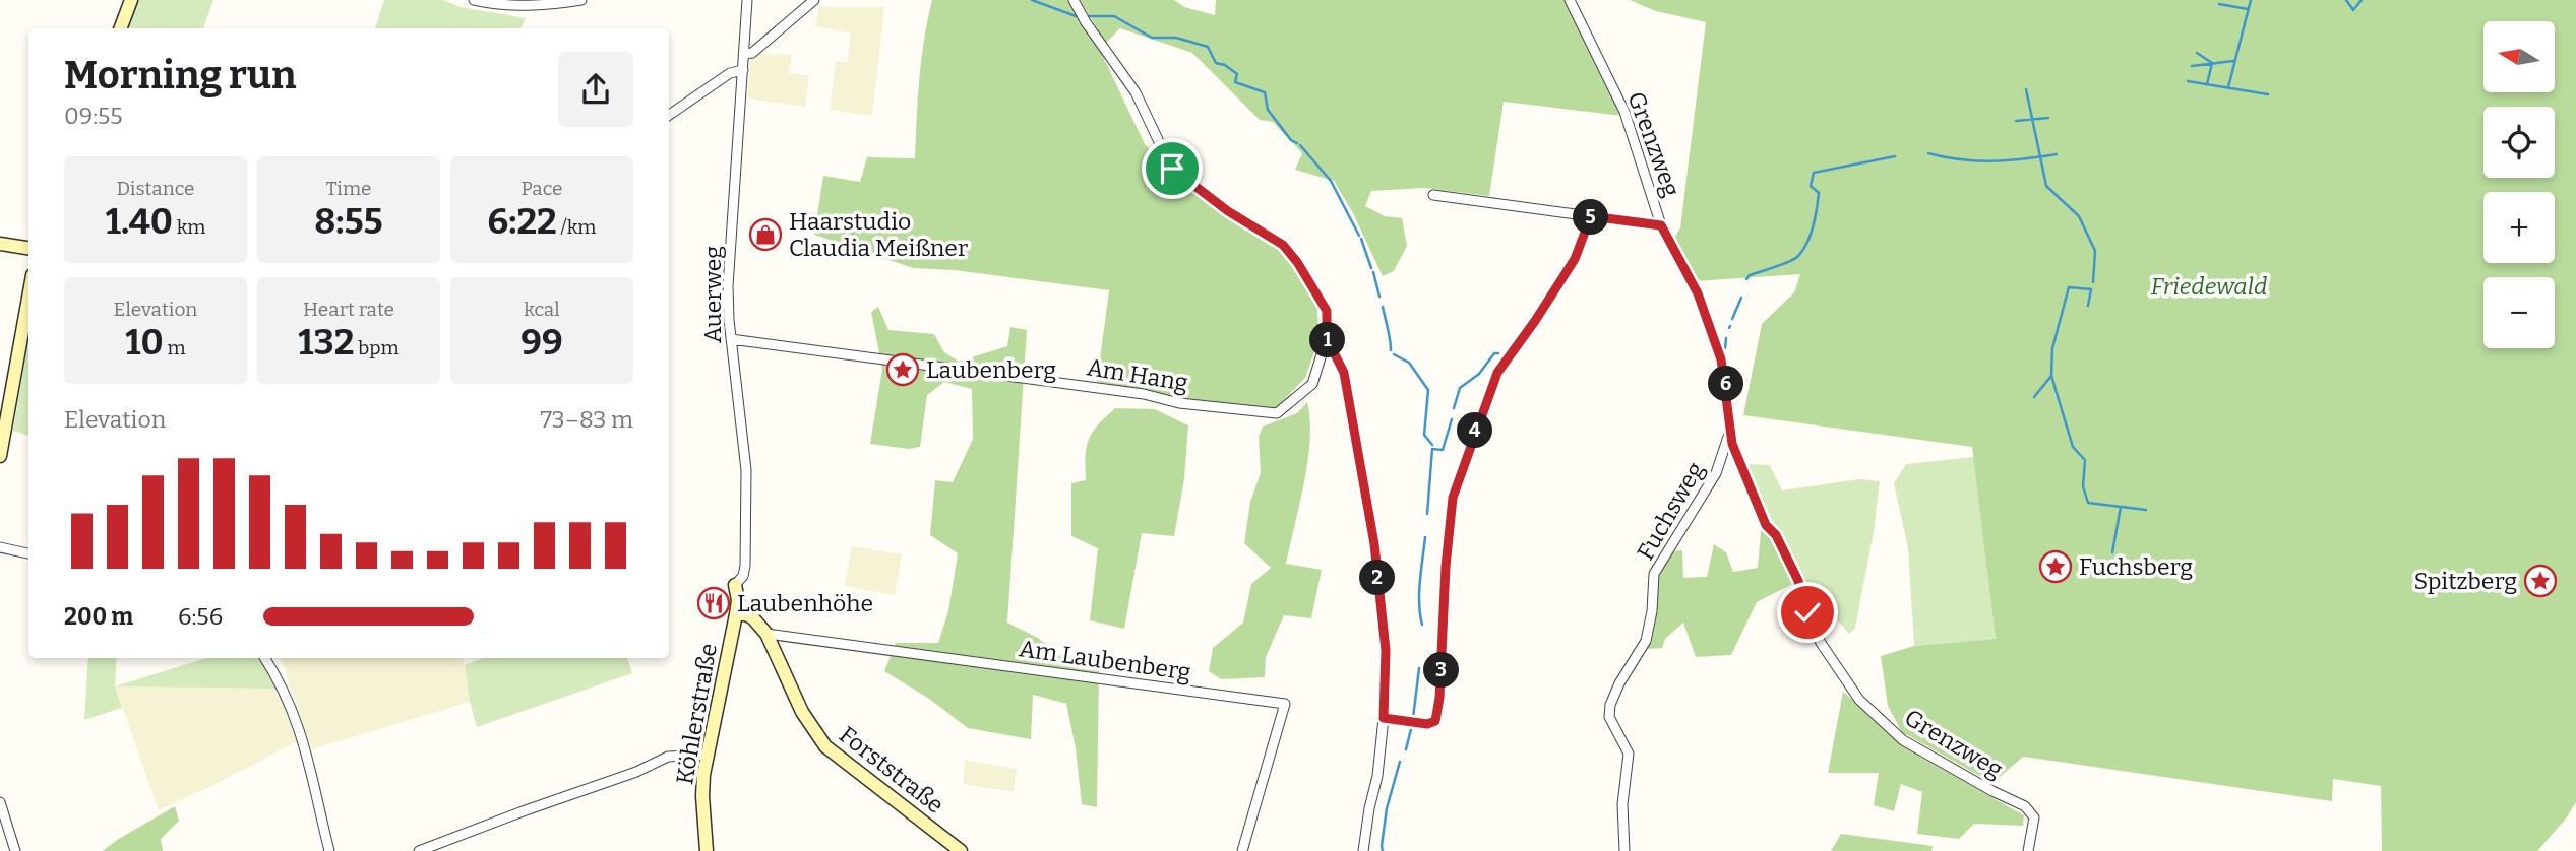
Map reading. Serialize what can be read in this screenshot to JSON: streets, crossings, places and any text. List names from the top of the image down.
{
  "streets": {
    "street": [
      "Grenzweg",
      "Auerweg",
      "Am Hang",
      "Fuchsweg",
      "Am Laubenberg",
      "Köhlerstraße",
      "Forststraße"
    ]
  },
  "crossings": [
    ["Grenzweg", "Fuchsweg"],
    ["Auerweg", "Am Hang"],
    ["Auerweg", "Köhlerstraße"],
    ["Am Laubenberg", "Forststraße"]
  ],
  "parks": ["Friedewald"],
  "places": {
    "shop": ["Haarstudio Claudia Meißner"],
    "place": ["Laubenberg", "Fuchsberg", "Spitzberg"],
    "restaurant": ["Laubenhöhe"]
  },
  "north": "left",
  "page": {
    "map_buttons": ["+", "−"],
    "heading": ["Morning run", "09:55"],
    "stats": [
      ["Distance", "1.40 km"],
      ["Time", "8:55"],
      ["Pace", "6:22 /km"],
      ["Elevation", "10 m"],
      ["Heart rate", "132 bpm"],
      ["kcal", "99"]
    ],
    "pins": [
      "5",
      "1",
      "6",
      "4",
      "2",
      "3"
    ],
    "chart": ["Elevation", "73–83 m"],
    "list": [
      {
        "name": "200 m",
        "note": "6:56"
      }
    ]
  }
}
